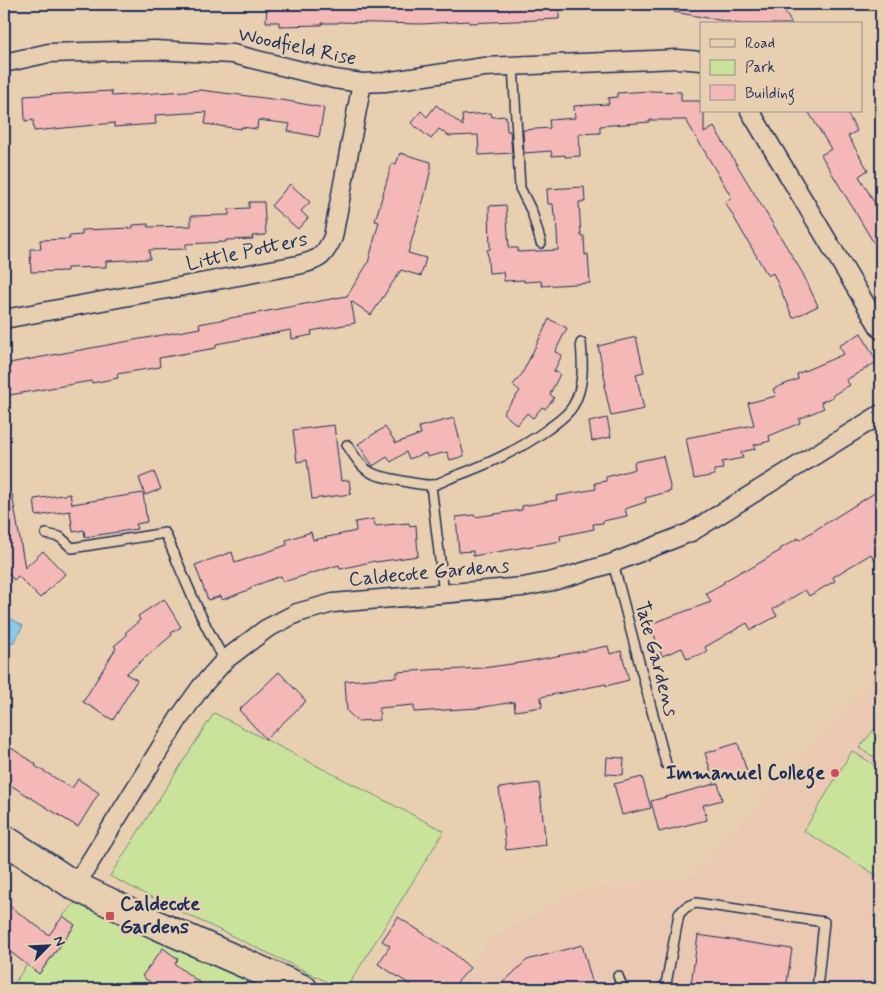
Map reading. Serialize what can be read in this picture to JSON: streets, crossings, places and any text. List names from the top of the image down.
{
  "streets": {
    "street": ["Woodfield Rise", "Little Potters", "Caldecote Gardens"],
    "lane": ["Tate Gardens"]
  },
  "crossings": [
    ["Woodfield Rise", "Little Potters"],
    ["Caldecote Gardens", "Tate Gardens"]
  ],
  "places": {
    "other": ["Immanuel College"],
    "transit": ["Caldecote Gardens"]
  },
  "legend": ["Road", "Park", "Building"],
  "north": "top right"
}
